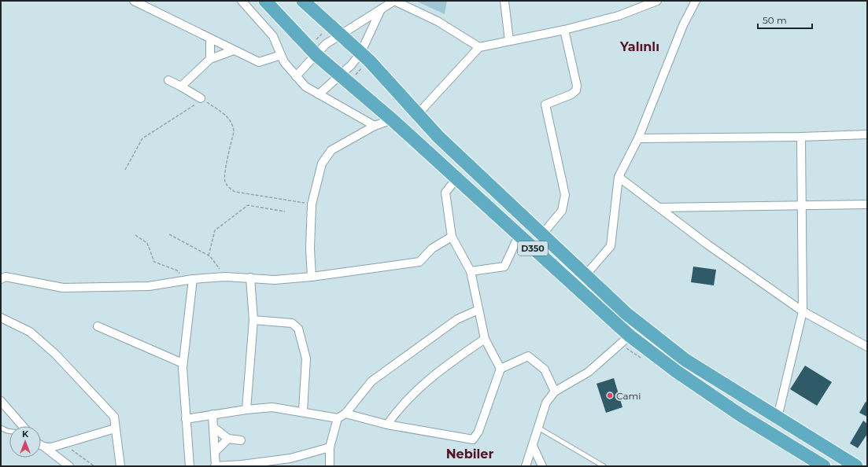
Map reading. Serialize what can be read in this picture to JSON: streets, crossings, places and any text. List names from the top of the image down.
{
  "streets": {
    "highway": ["D350"]
  },
  "districts": ["Yalınlı", "Nebiler"],
  "places": ["Cami"],
  "scale_bar": "50 m",
  "north": "top"
}
